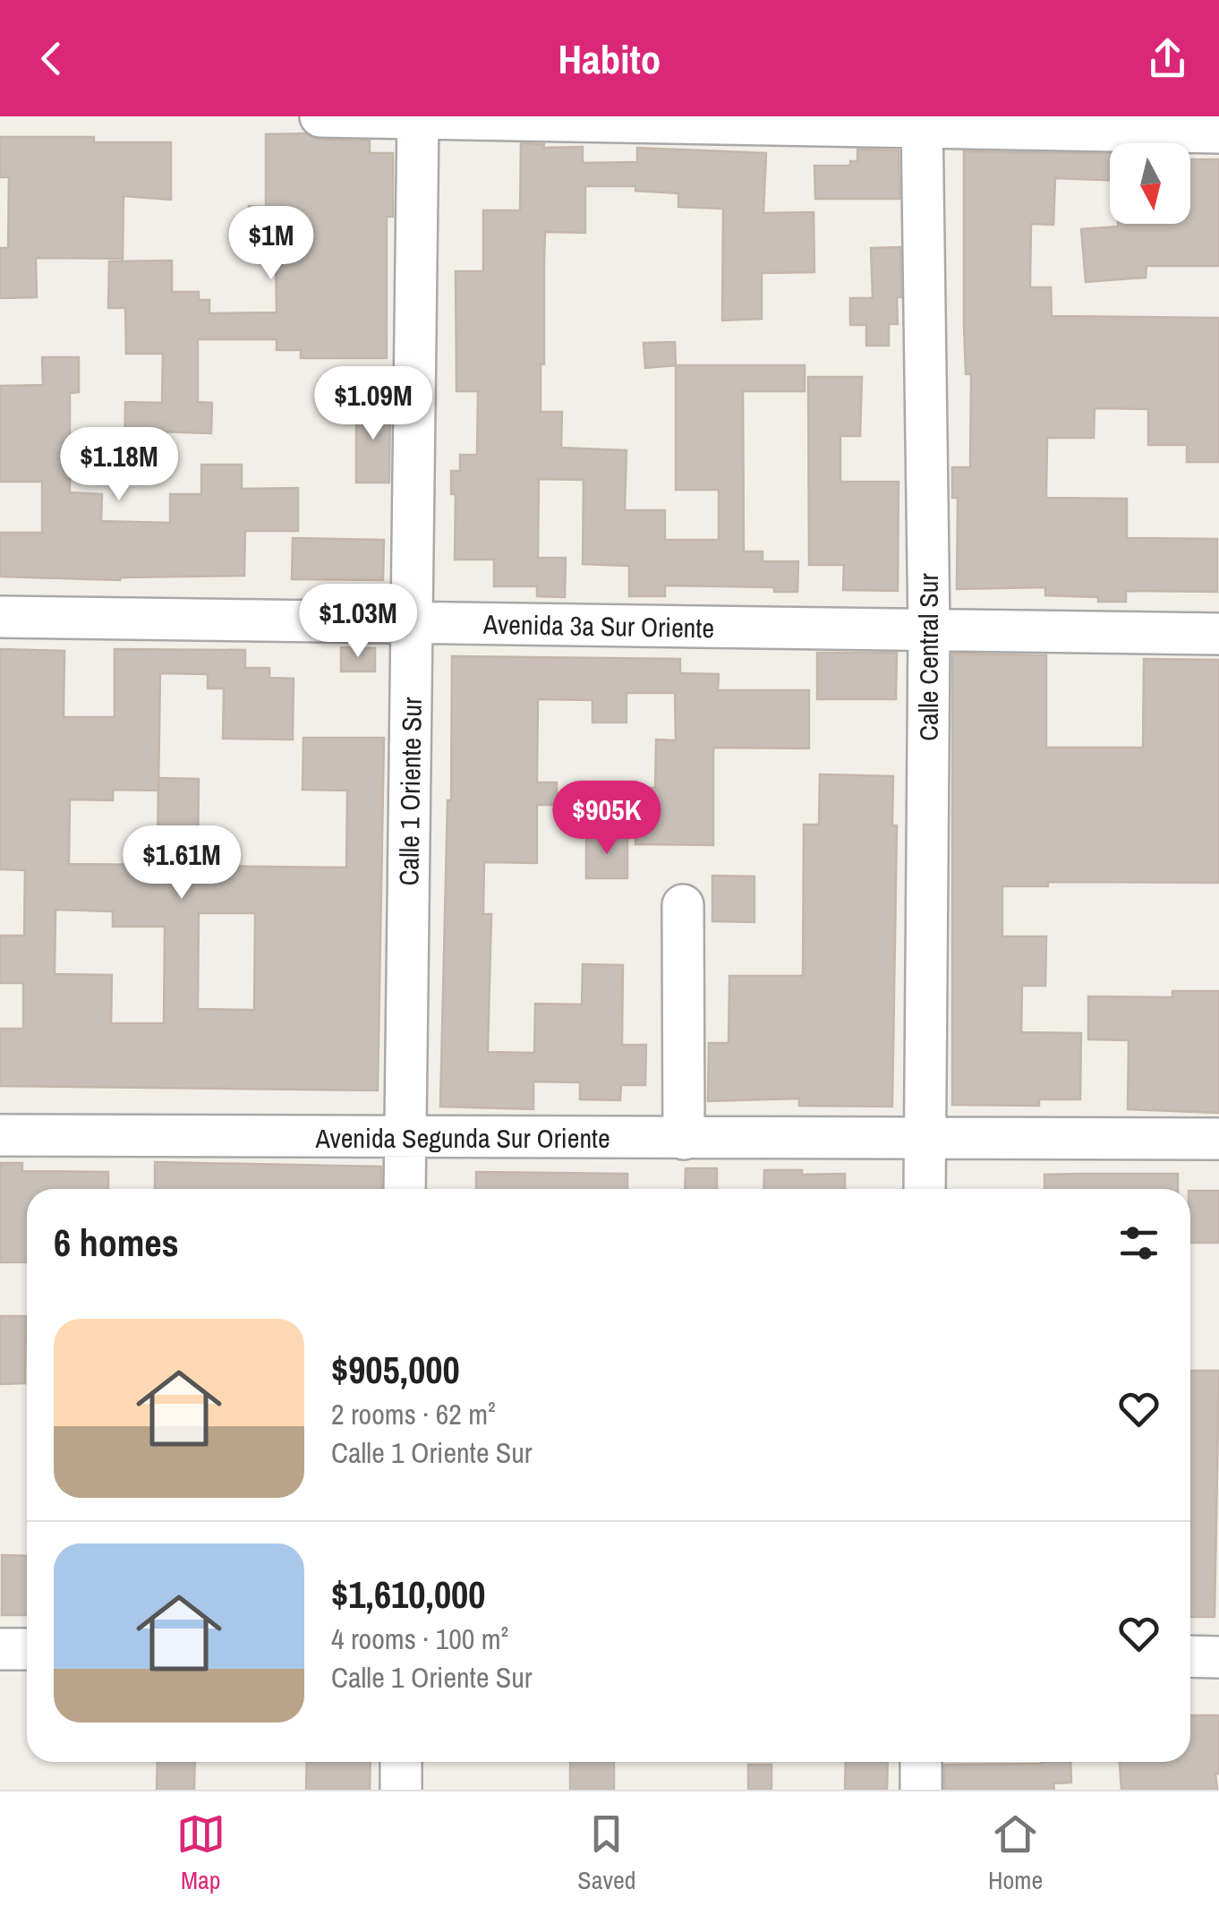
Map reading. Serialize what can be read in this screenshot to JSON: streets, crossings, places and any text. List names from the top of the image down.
{
  "streets": {
    "street": [
      "Avenida 3a Sur Oriente",
      "Calle Central Sur",
      "Calle 1 Oriente Sur",
      "Avenida Segunda Sur Oriente"
    ]
  },
  "crossings": [
    ["Avenida 3a Sur Oriente", "Calle Central Sur"],
    ["Avenida 3a Sur Oriente", "Calle 1 Oriente Sur"],
    ["Calle Central Sur", "Avenida Segunda Sur Oriente"],
    ["Calle 1 Oriente Sur", "Avenida Segunda Sur Oriente"]
  ],
  "north": "bottom",
  "page": {
    "header": "Habito",
    "price": [
      "$1M",
      "$1.09M",
      "$1.18M",
      "$1.03M",
      "$905K",
      "$1.61M"
    ],
    "heading": "6 homes",
    "list": [
      {
        "name": "$905,000",
        "note": "2 rooms · 62 m² · Calle 1 Oriente Sur"
      },
      {
        "name": "$1,610,000",
        "note": "4 rooms · 100 m² · Calle 1 Oriente Sur"
      }
    ],
    "tabs": ["Map", "Saved", "Home"]
  }
}
